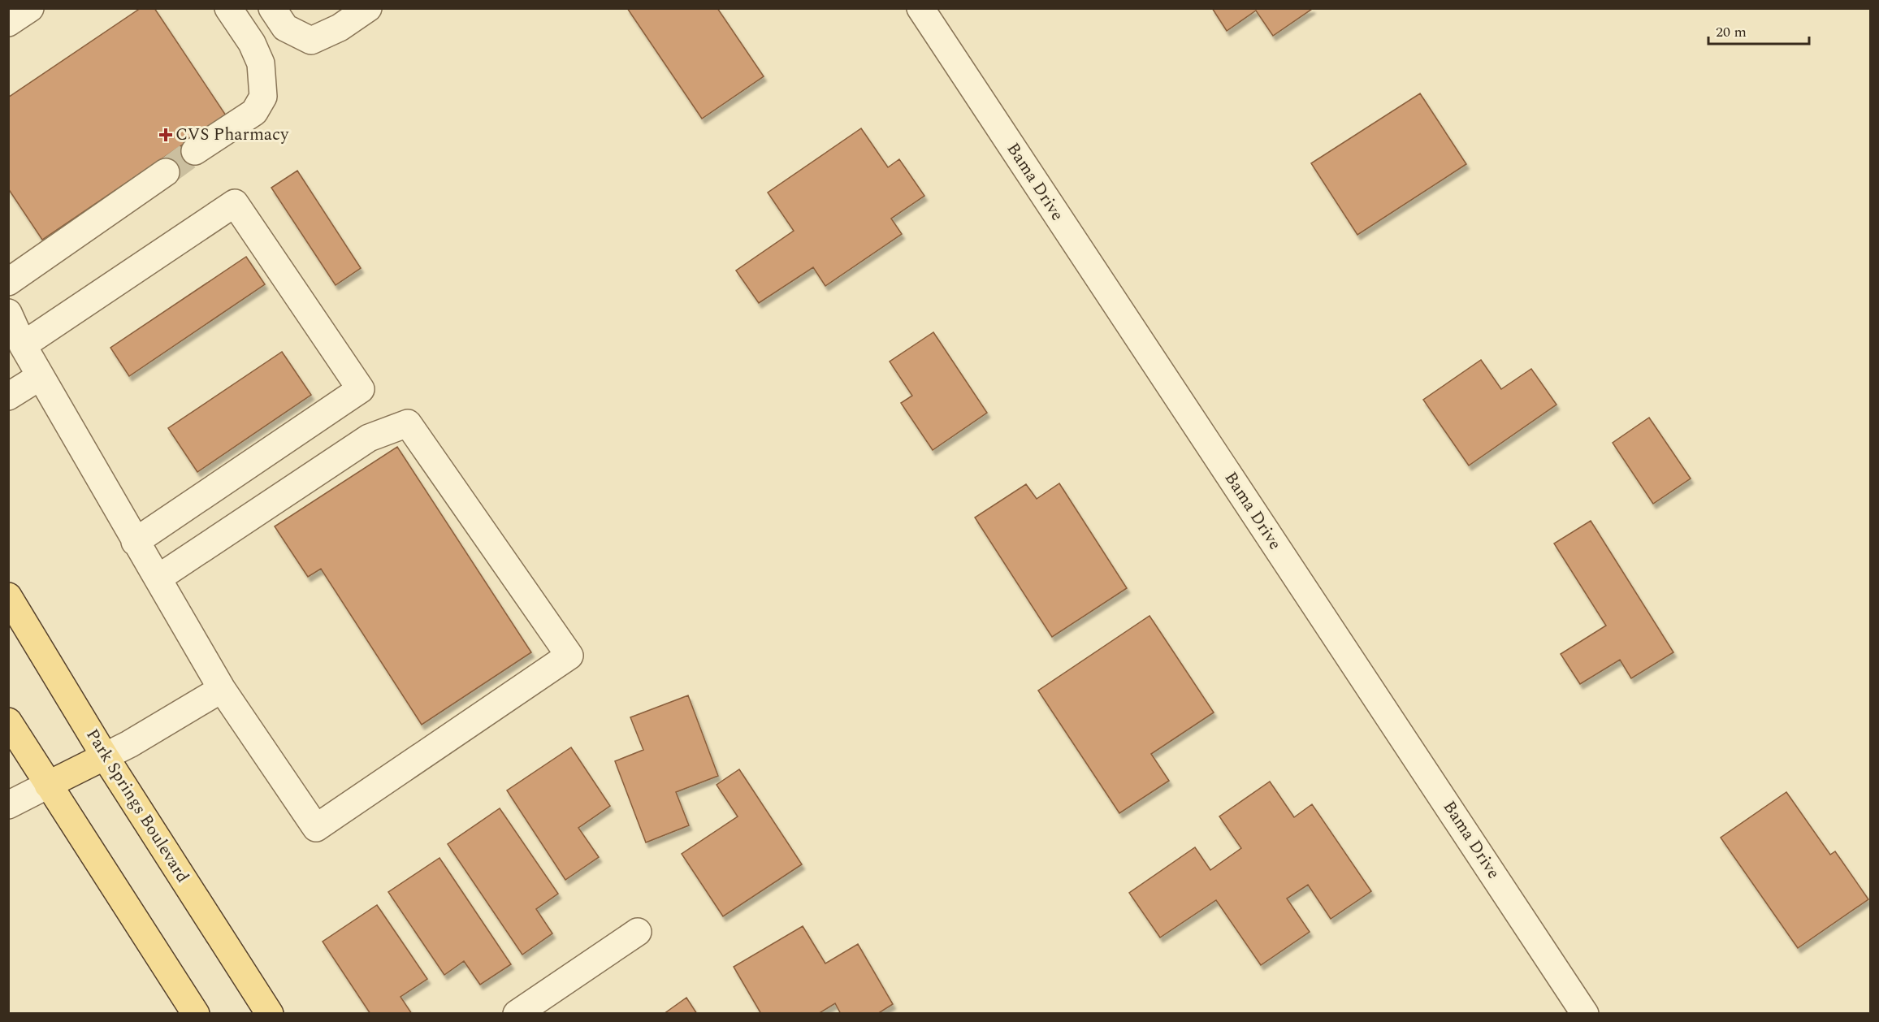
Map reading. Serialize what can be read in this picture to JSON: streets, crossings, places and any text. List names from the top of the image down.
{
  "streets": {
    "main road": ["Park Springs Boulevard"],
    "street": ["Bama Drive"]
  },
  "places": {
    "health": ["CVS Pharmacy"]
  },
  "scale_bar": "20 m"
}
